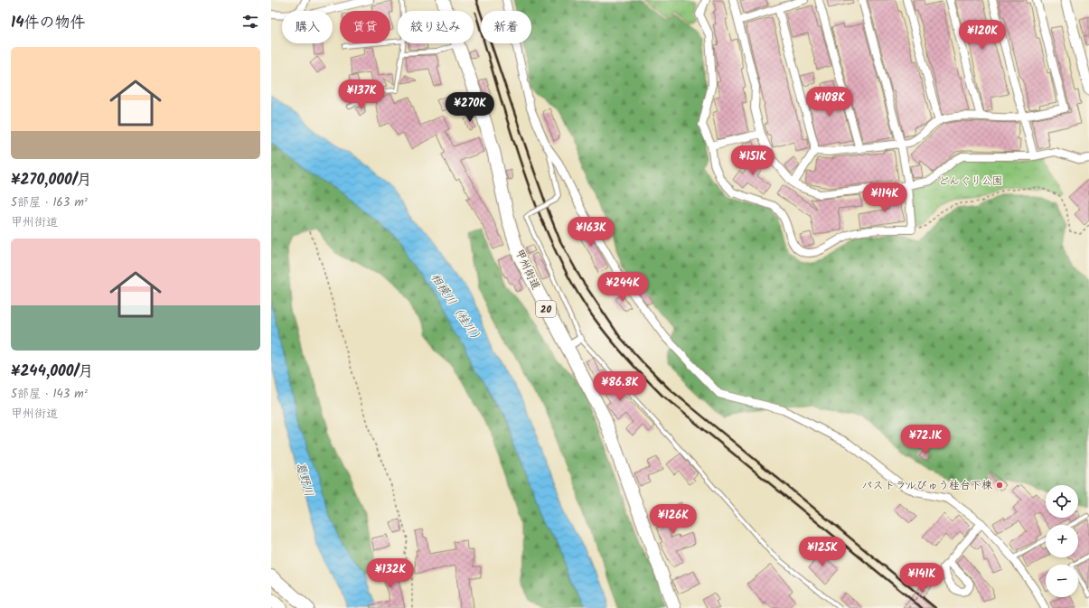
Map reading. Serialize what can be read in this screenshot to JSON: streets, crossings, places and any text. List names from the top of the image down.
{
  "streets": {
    "highway": ["甲州街道", "20"]
  },
  "water": ["相模川（桂川）", "葛野川"],
  "parks": ["どんぐり公園"],
  "places": ["パストラルびゅう桂台下棟"],
  "page": {
    "heading": "14件の物件",
    "chip": [
      "購入",
      "賃貸",
      "絞り込み",
      "新着"
    ],
    "price": [
      "¥120K",
      "¥137K",
      "¥108K",
      "¥270K",
      "¥151K",
      "¥114K",
      "¥163K",
      "¥244K",
      "¥86.8K",
      "¥72.1K",
      "¥126K",
      "¥125K",
      "¥132K",
      "¥141K"
    ],
    "list": [
      {
        "name": "¥270,000/月",
        "note": "5部屋 · 163 m² · 甲州街道"
      },
      {
        "name": "¥244,000/月",
        "note": "5部屋 · 143 m² · 甲州街道"
      }
    ],
    "map_buttons": ["+", "−"]
  }
}
